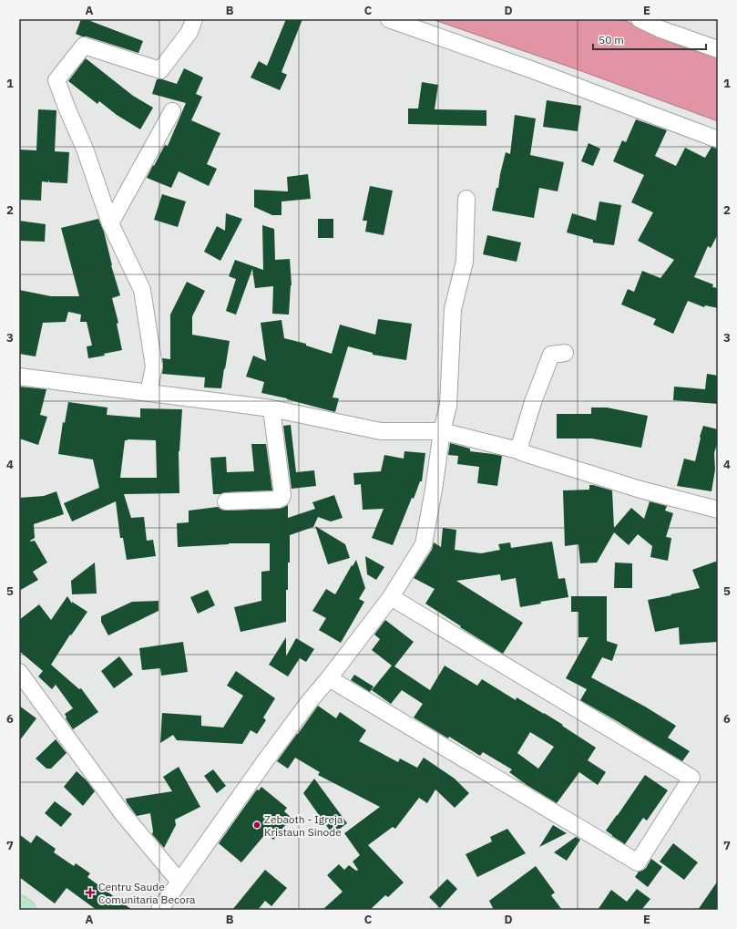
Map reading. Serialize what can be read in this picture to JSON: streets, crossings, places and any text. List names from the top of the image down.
{
  "places": {
    "other": ["Zebaoth - Igreja Kristaun Sinode"],
    "health": ["Centru Saude Comunitaria Becora"]
  },
  "scale_bar": "50 m",
  "grid": {
    "columns": [
      "A",
      "B",
      "C",
      "D",
      "E"
    ],
    "rows": [
      "1",
      "2",
      "3",
      "4",
      "5",
      "6",
      "7"
    ]
  }
}
